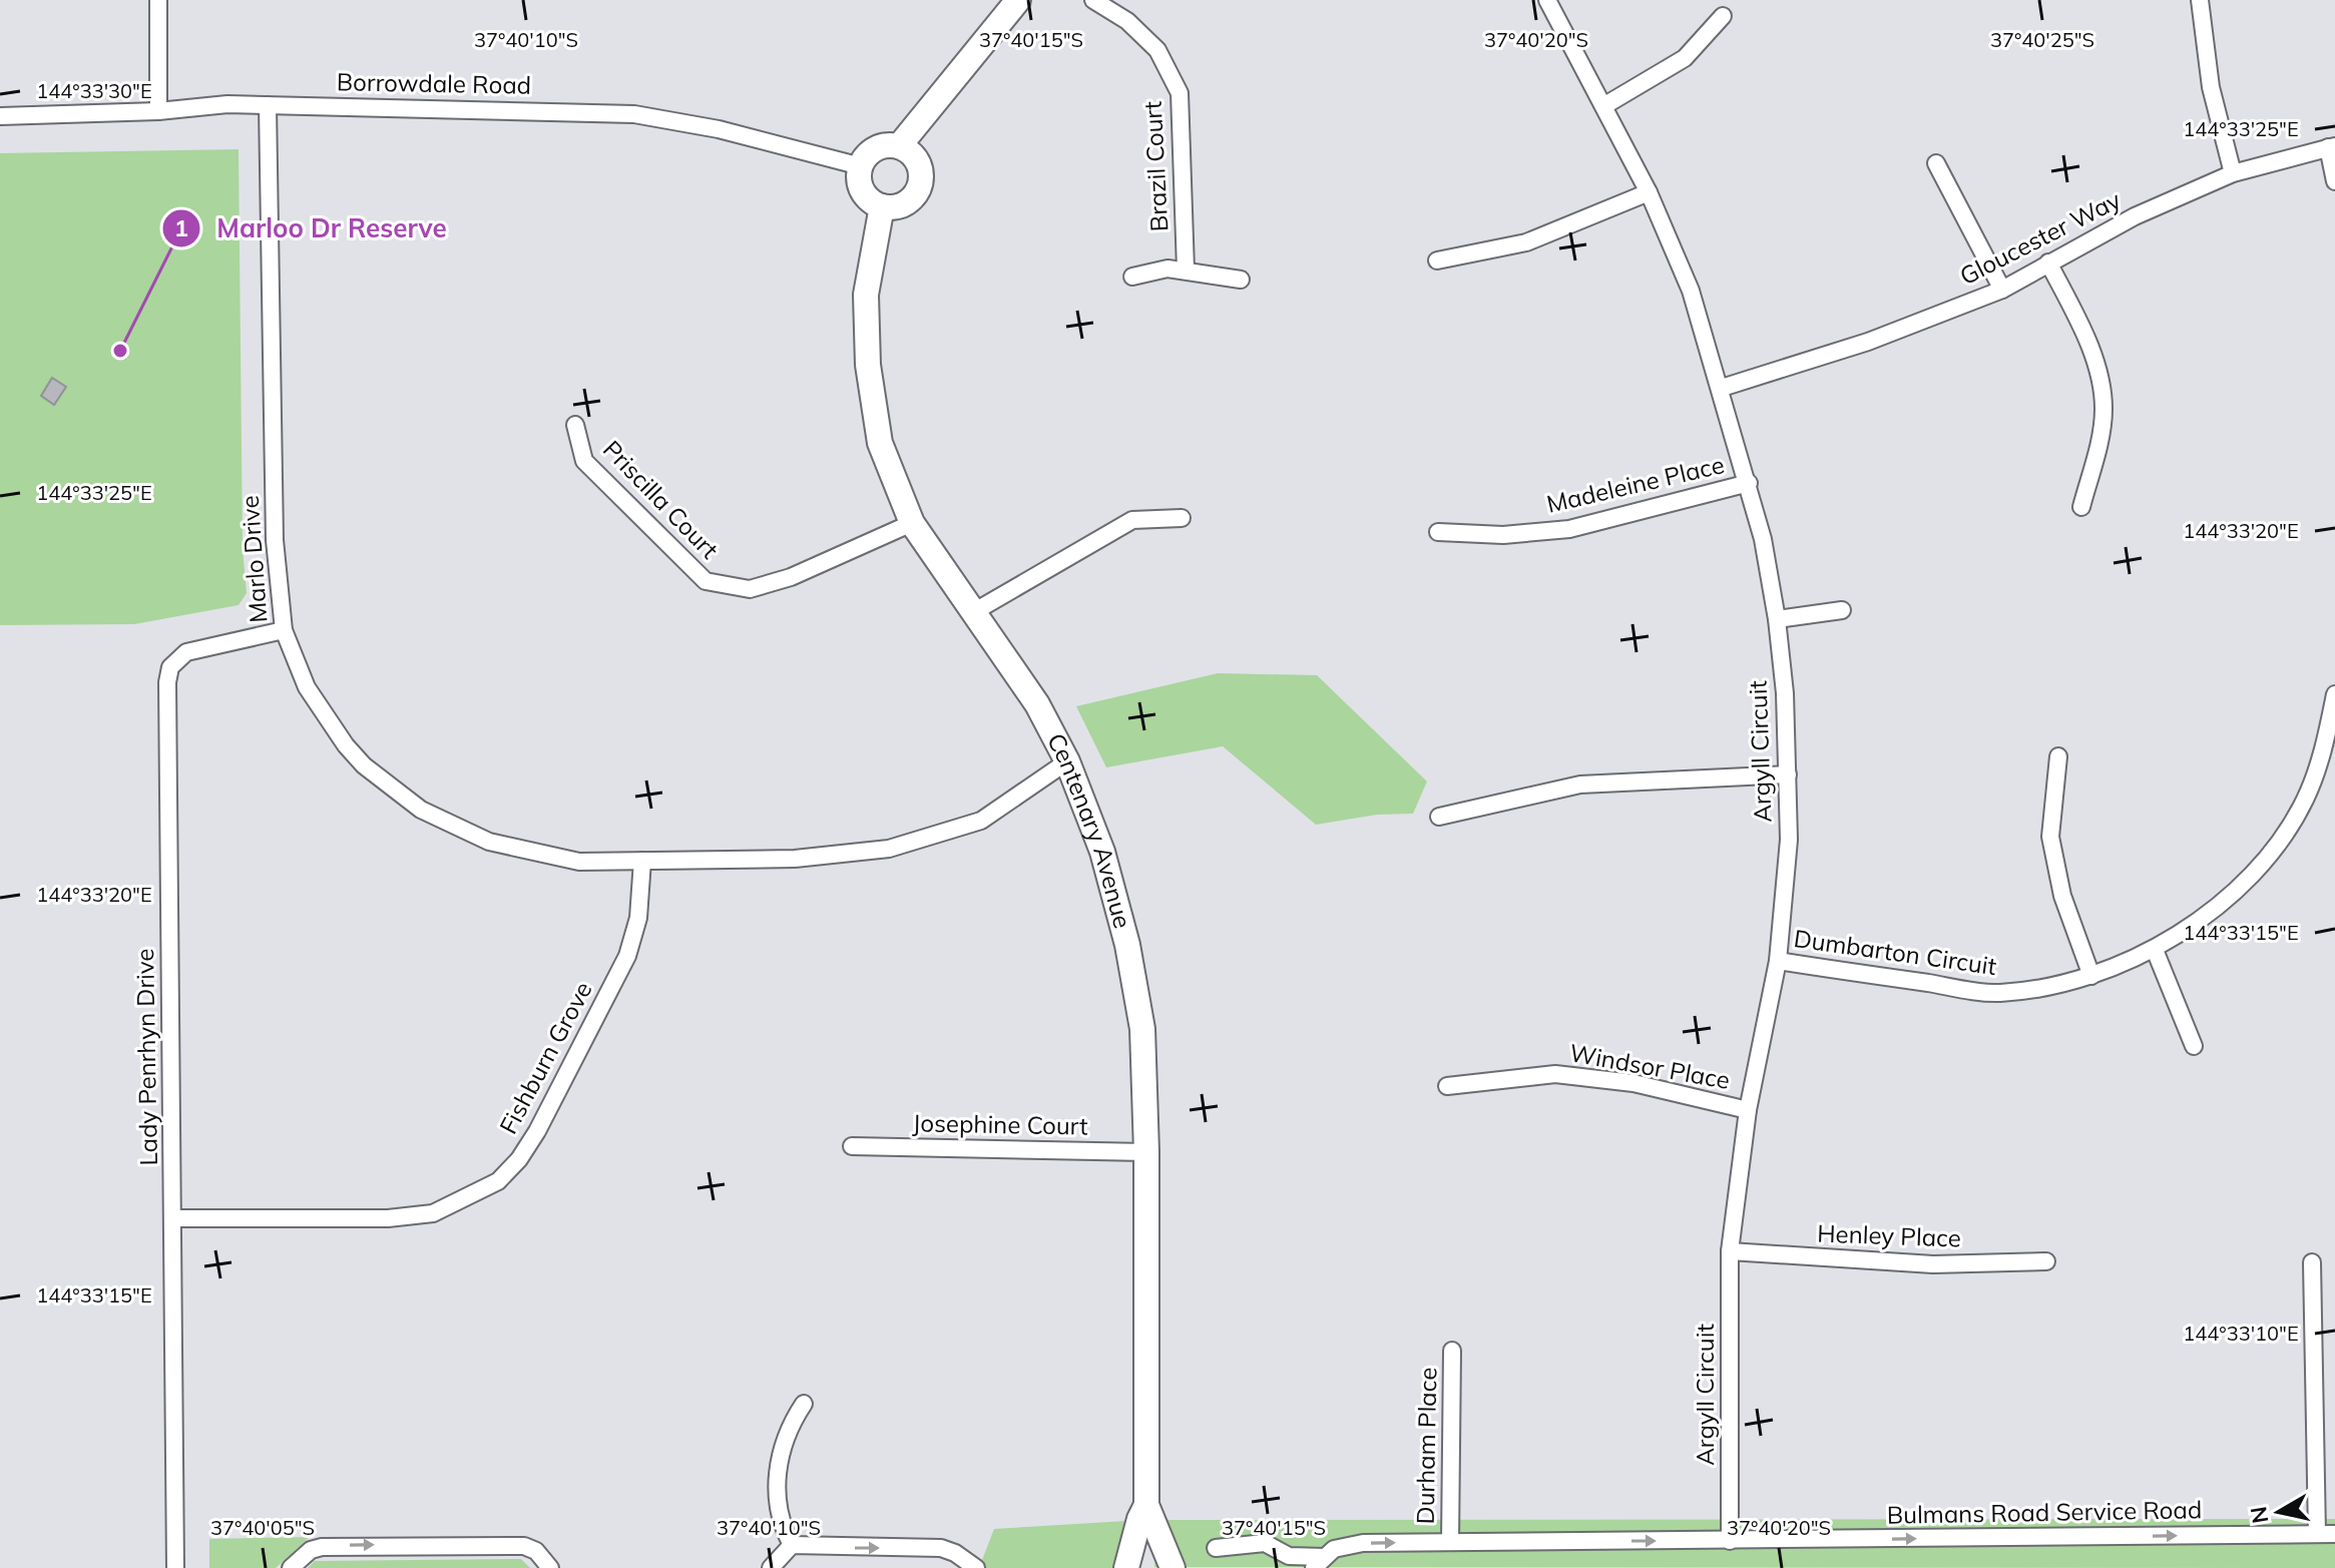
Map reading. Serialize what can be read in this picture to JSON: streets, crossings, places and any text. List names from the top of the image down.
{
  "streets": {
    "street": [
      "Borrowdale Road",
      "Brazil Court",
      "Gloucester Way",
      "Madeleine Place",
      "Priscilla Court",
      "Marlo Drive",
      "Argyll Circuit",
      "Centenary Avenue",
      "Dumbarton Circuit",
      "Lady Penrhyn Drive",
      "Fishburn Grove",
      "Windsor Place",
      "Josephine Court",
      "Henley Place",
      "Durham Place",
      "Bulmans Road Service Road"
    ]
  },
  "crossings": [
    ["Borrowdale Road", "Marlo Drive"],
    ["Borrowdale Road", "Centenary Avenue"],
    ["Gloucester Way", "Argyll Circuit"],
    ["Madeleine Place", "Argyll Circuit"],
    ["Priscilla Court", "Centenary Avenue"],
    ["Marlo Drive", "Centenary Avenue"],
    ["Marlo Drive", "Lady Penrhyn Drive"],
    ["Marlo Drive", "Fishburn Grove"],
    ["Argyll Circuit", "Dumbarton Circuit"],
    ["Argyll Circuit", "Windsor Place"],
    ["Argyll Circuit", "Henley Place"],
    ["Argyll Circuit", "Bulmans Road Service Road"],
    ["Centenary Avenue", "Josephine Court"],
    ["Lady Penrhyn Drive", "Fishburn Grove"],
    ["Durham Place", "Bulmans Road Service Road"]
  ],
  "one_way": ["Bulmans Road Service Road"],
  "places": ["Marloo Dr Reserve"],
  "north": "left",
  "coordinates": [
    "37°40'10\"S",
    "37°40'20\"S",
    "37°40'25\"S",
    "37°40'15\"S",
    "144°33'30\"E",
    "144°33'25\"E",
    "144°33'20\"E",
    "144°33'15\"E",
    "144°33'10\"E",
    "37°40'05\"S"
  ]
}
